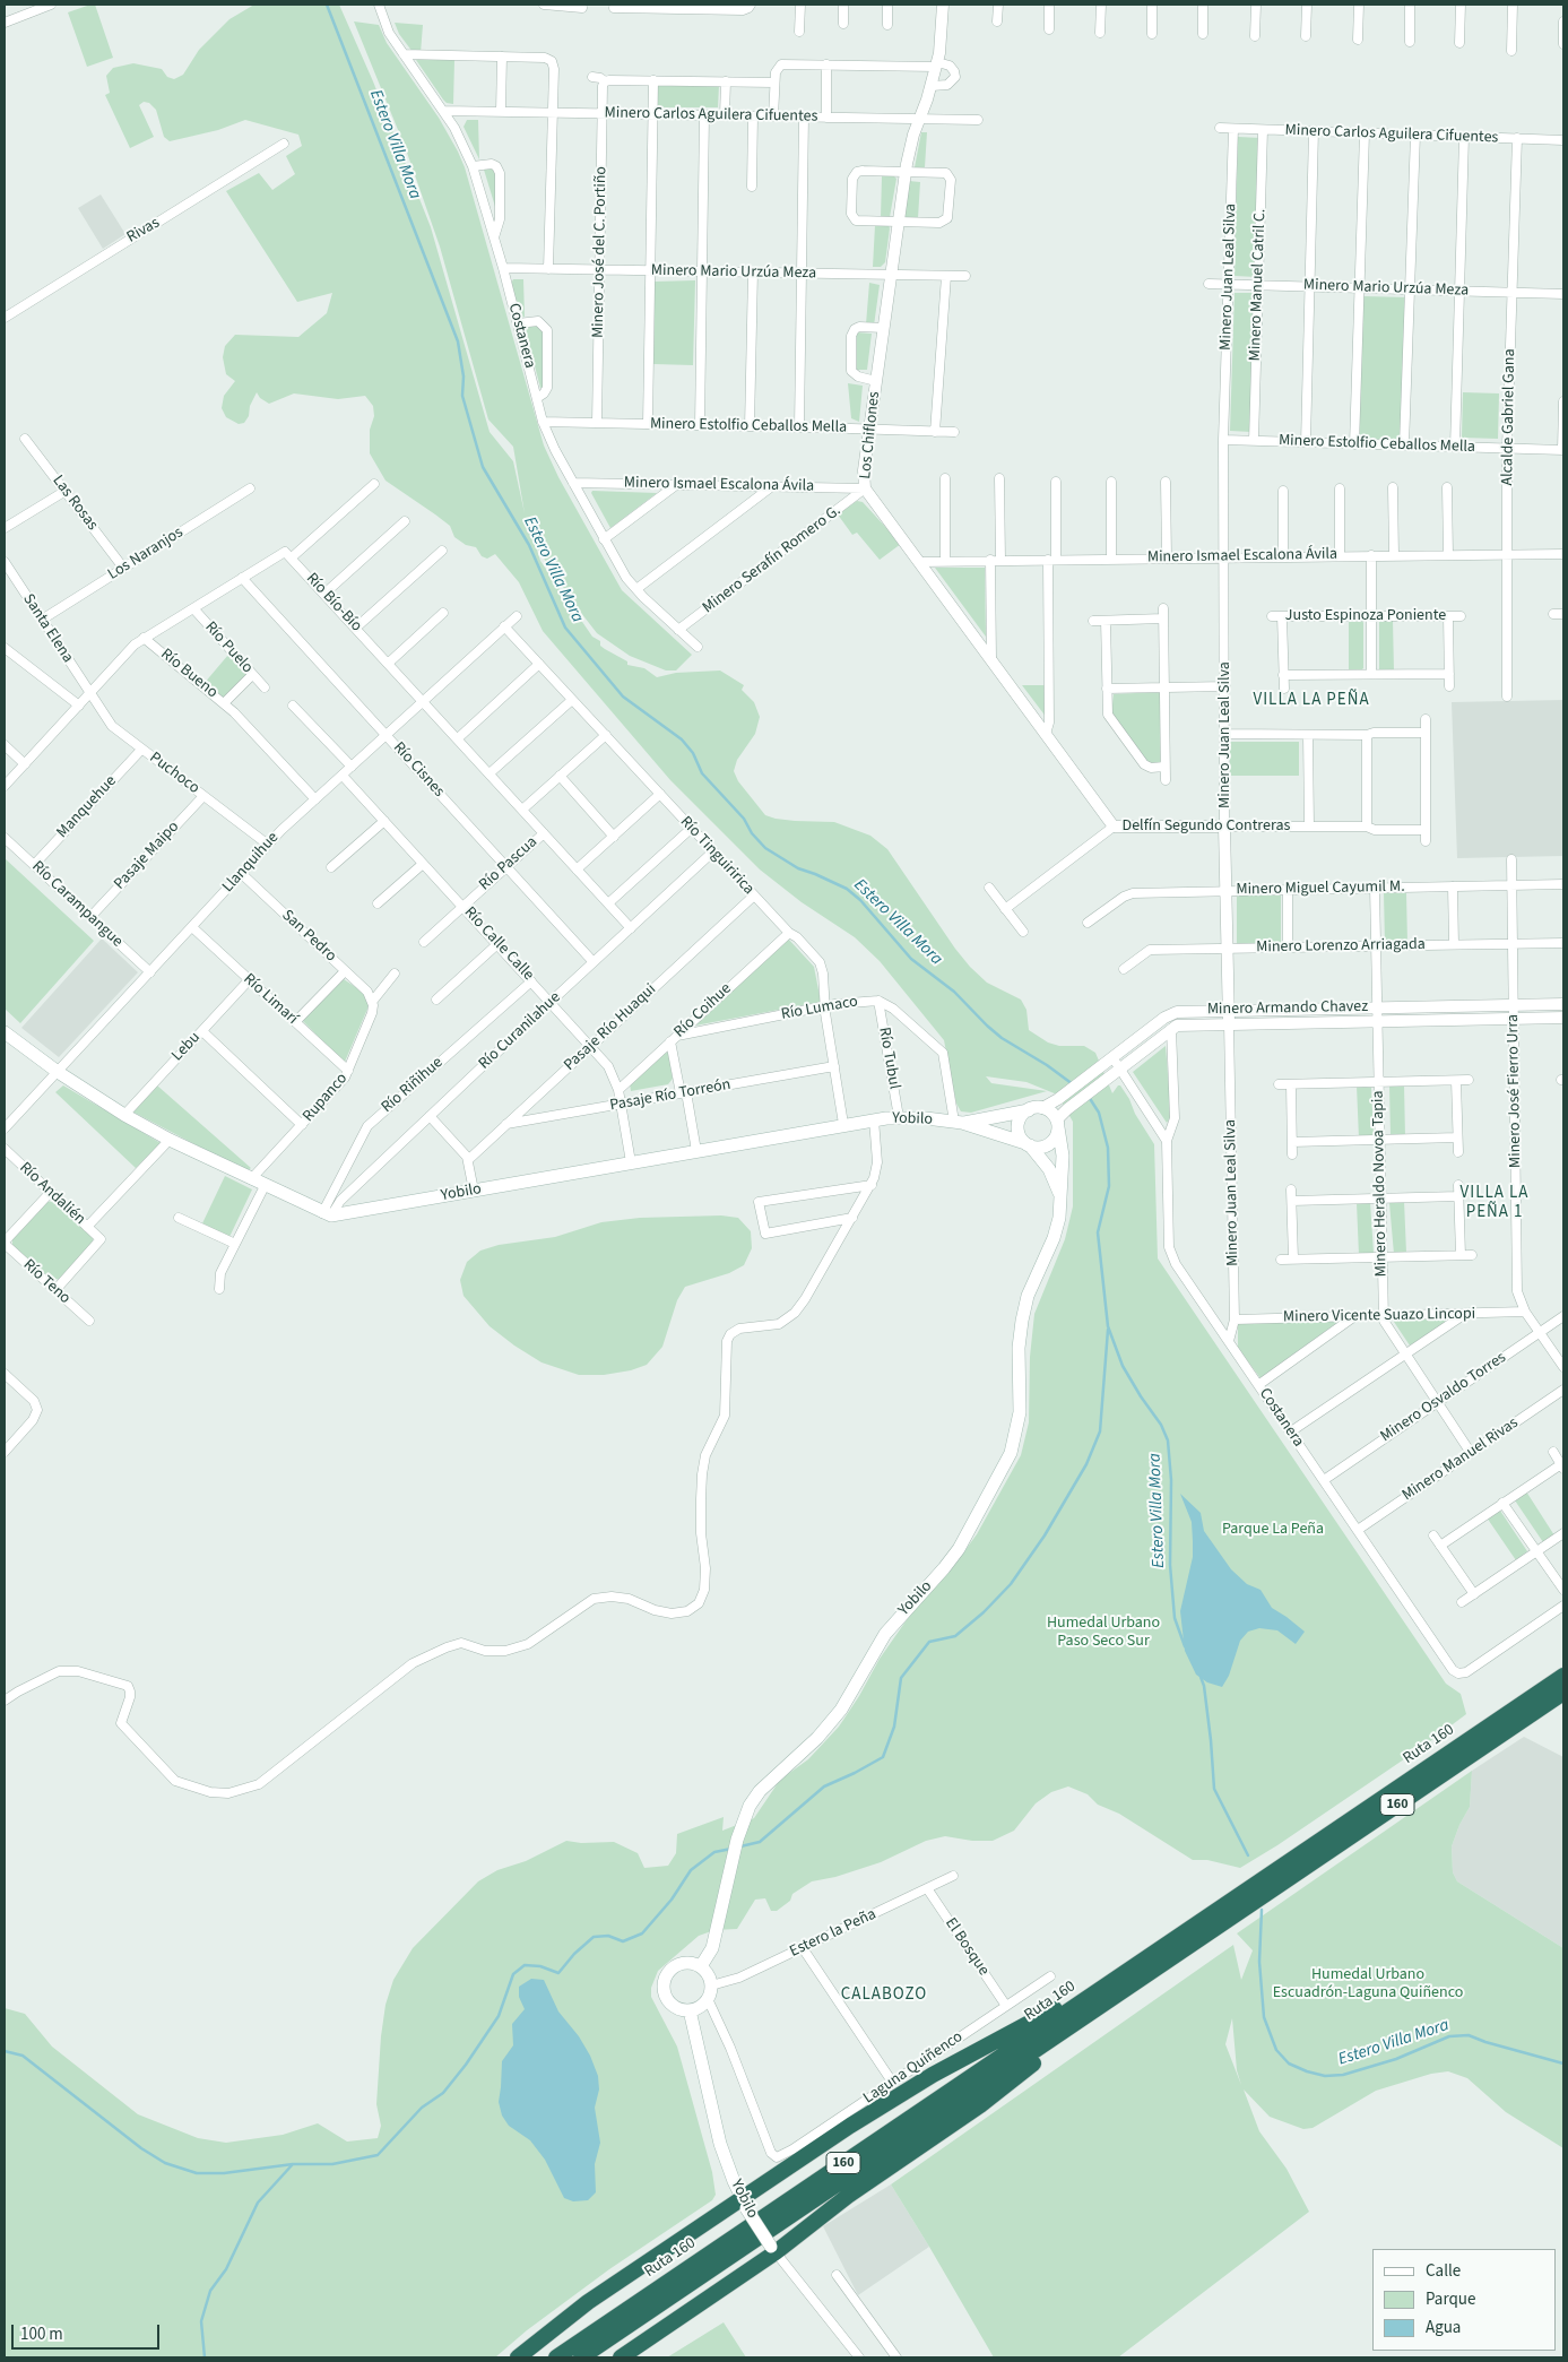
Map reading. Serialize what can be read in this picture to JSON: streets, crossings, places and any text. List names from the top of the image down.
{
  "streets": {
    "highway": ["Ruta 160", "160"],
    "main road": ["Yobilo"],
    "street": [
      "Minero Carlos Aguilera Cifuentes",
      "Rivas",
      "Minero José del C. Portiño",
      "Minero Mario Urzúa Meza",
      "Minero Juan Leal Silva",
      "Minero Manuel Catril C.",
      "Costanera",
      "Alcalde Gabriel Gana",
      "Minero Estolfio Ceballos Mella",
      "Los Chiflones",
      "Minero Ismael Escalona Ávila",
      "Las Rosas",
      "Los Naranjos",
      "Minero Serafín Romero G.",
      "Río Bío-Bío",
      "Justo Espinoza Poniente",
      "Santa Elena",
      "Río Puelo",
      "Río Bueno",
      "Río Cisnes",
      "Puchoco",
      "Manquehue",
      "Delfín Segundo Contreras",
      "Pasaje Maipo",
      "Río Tinguiririca",
      "Llanquihue",
      "Río Pascua",
      "Minero Miguel Cayumil M.",
      "Río Carampangue",
      "San Pedro",
      "Río Calle Calle",
      "Minero Lorenzo Arriagada",
      "Río Limarí",
      "Río Lumaco",
      "Minero Armando Chavez",
      "Río Coihue",
      "Pasaje Río Huaqui",
      "Río Curanilahue",
      "Lebu",
      "Río Tubul",
      "Río Riñihue",
      "Minero José Fierro Urra",
      "Pasaje Río Torreón",
      "Rupanco",
      "Minero Heraldo Novoa Tapia",
      "Río Andalién",
      "Río Teno",
      "Minero Vicente Suazo Lincopi",
      "Minero Osvaldo Torres",
      "Minero Manuel Rivas",
      "Estero la Peña",
      "El Bosque",
      "Laguna Quiñenco"
    ]
  },
  "crossings": [
    ["Minero Carlos Aguilera Cifuentes", "Minero José del C. Portiño"],
    ["Minero Carlos Aguilera Cifuentes", "Minero Juan Leal Silva"],
    ["Minero Carlos Aguilera Cifuentes", "Minero Manuel Catril C."],
    ["Minero Carlos Aguilera Cifuentes", "Costanera"],
    ["Minero Carlos Aguilera Cifuentes", "Alcalde Gabriel Gana"],
    ["Minero Carlos Aguilera Cifuentes", "Los Chiflones"],
    ["Minero José del C. Portiño", "Minero Mario Urzúa Meza"],
    ["Minero José del C. Portiño", "Minero Estolfio Ceballos Mella"],
    ["Minero Mario Urzúa Meza", "Minero Juan Leal Silva"],
    ["Minero Mario Urzúa Meza", "Minero Manuel Catril C."],
    ["Minero Mario Urzúa Meza", "Costanera"],
    ["Minero Mario Urzúa Meza", "Alcalde Gabriel Gana"],
    ["Minero Mario Urzúa Meza", "Los Chiflones"],
    ["Minero Juan Leal Silva", "Costanera"],
    ["Minero Juan Leal Silva", "Minero Estolfio Ceballos Mella"],
    ["Minero Juan Leal Silva", "Minero Ismael Escalona Ávila"],
    ["Minero Juan Leal Silva", "Delfín Segundo Contreras"],
    ["Minero Juan Leal Silva", "Minero Miguel Cayumil M."],
    ["Minero Juan Leal Silva", "Minero Lorenzo Arriagada"],
    ["Minero Juan Leal Silva", "Minero Armando Chavez"],
    ["Minero Juan Leal Silva", "Minero Vicente Suazo Lincopi"],
    ["Minero Manuel Catril C.", "Minero Estolfio Ceballos Mella"],
    ["Costanera", "Minero Estolfio Ceballos Mella"],
    ["Costanera", "Minero Ismael Escalona Ávila"],
    ["Costanera", "Minero Serafín Romero G."],
    ["Costanera", "Minero Armando Chavez"],
    ["Costanera", "Minero Osvaldo Torres"],
    ["Costanera", "Minero Manuel Rivas"],
    ["Alcalde Gabriel Gana", "Minero Estolfio Ceballos Mella"],
    ["Alcalde Gabriel Gana", "Minero Ismael Escalona Ávila"],
    ["Minero Estolfio Ceballos Mella", "Los Chiflones"],
    ["Los Chiflones", "Minero Ismael Escalona Ávila"],
    ["Los Chiflones", "Minero Serafín Romero G."],
    ["Los Chiflones", "Delfín Segundo Contreras"],
    ["Minero Ismael Escalona Ávila", "Minero Serafín Romero G."],
    ["Las Rosas", "Los Naranjos"],
    ["Los Naranjos", "Santa Elena"],
    ["Río Bío-Bío", "Llanquihue"],
    ["Río Bío-Bío", "Río Pascua"],
    ["Río Bío-Bío", "Río Curanilahue"],
    ["Santa Elena", "Puchoco"],
    ["Río Bueno", "Llanquihue"],
    ["Río Cisnes", "Llanquihue"],
    ["Río Cisnes", "Río Pascua"],
    ["Río Cisnes", "Río Curanilahue"],
    ["Puchoco", "Manquehue"],
    ["Puchoco", "Pasaje Maipo"],
    ["Puchoco", "Llanquihue"],
    ["Manquehue", "Río Carampangue"],
    ["Pasaje Maipo", "Río Carampangue"],
    ["Río Tinguiririca", "Llanquihue"],
    ["Río Tinguiririca", "Río Lumaco"],
    ["Río Tinguiririca", "Río Coihue"],
    ["Río Tinguiririca", "Pasaje Río Huaqui"],
    ["Río Tinguiririca", "Río Curanilahue"],
    ["Río Tinguiririca", "Pasaje Río Torreón"],
    ["Río Tinguiririca", "Yobilo"],
    ["Llanquihue", "Río Carampangue"],
    ["Llanquihue", "San Pedro"],
    ["Llanquihue", "Río Calle Calle"],
    ["Llanquihue", "Río Limarí"],
    ["Río Pascua", "Río Calle Calle"],
    ["Minero Miguel Cayumil M.", "Minero José Fierro Urra"],
    ["Minero Miguel Cayumil M.", "Minero Heraldo Novoa Tapia"],
    ["San Pedro", "Rupanco"],
    ["Río Calle Calle", "Río Coihue"],
    ["Río Calle Calle", "Pasaje Río Huaqui"],
    ["Río Calle Calle", "Río Curanilahue"],
    ["Río Calle Calle", "Río Riñihue"],
    ["Río Calle Calle", "Pasaje Río Torreón"],
    ["Río Calle Calle", "Yobilo"],
    ["Minero Lorenzo Arriagada", "Minero José Fierro Urra"],
    ["Minero Lorenzo Arriagada", "Minero Heraldo Novoa Tapia"],
    ["Río Limarí", "Lebu"],
    ["Río Limarí", "Rupanco"],
    ["Río Lumaco", "Río Coihue"],
    ["Río Lumaco", "Río Tubul"],
    ["Río Lumaco", "Yobilo"],
    ["Minero Armando Chavez", "Minero José Fierro Urra"],
    ["Minero Armando Chavez", "Yobilo"],
    ["Minero Armando Chavez", "Minero Heraldo Novoa Tapia"],
    ["Pasaje Río Huaqui", "Pasaje Río Torreón"],
    ["Río Curanilahue", "Río Riñihue"],
    ["Río Curanilahue", "Yobilo"],
    ["Río Tubul", "Yobilo"],
    ["Río Riñihue", "Yobilo"],
    ["Minero José Fierro Urra", "Minero Vicente Suazo Lincopi"],
    ["Minero José Fierro Urra", "Minero Osvaldo Torres"],
    ["Yobilo", "Estero la Peña"],
    ["Yobilo", "Laguna Quiñenco"],
    ["Minero Heraldo Novoa Tapia", "Minero Vicente Suazo Lincopi"],
    ["Minero Heraldo Novoa Tapia", "Minero Osvaldo Torres"],
    ["Minero Heraldo Novoa Tapia", "Minero Manuel Rivas"],
    ["Río Andalién", "Río Teno"],
    ["Estero la Peña", "El Bosque"],
    ["Estero la Peña", "Laguna Quiñenco"],
    ["El Bosque", "Laguna Quiñenco"]
  ],
  "districts": ["VILLA LA PEÑA", "VILLA LA PEÑA 1", "CALABOZO"],
  "water": ["Estero Villa Mora"],
  "parks": ["Parque La Peña", "Humedal Urbano Paso Seco Sur", "Humedal Urbano Escuadrón-Laguna Quiñenco"],
  "legend": ["Calle", "Parque", "Agua"],
  "scale_bar": "100 m"
}
